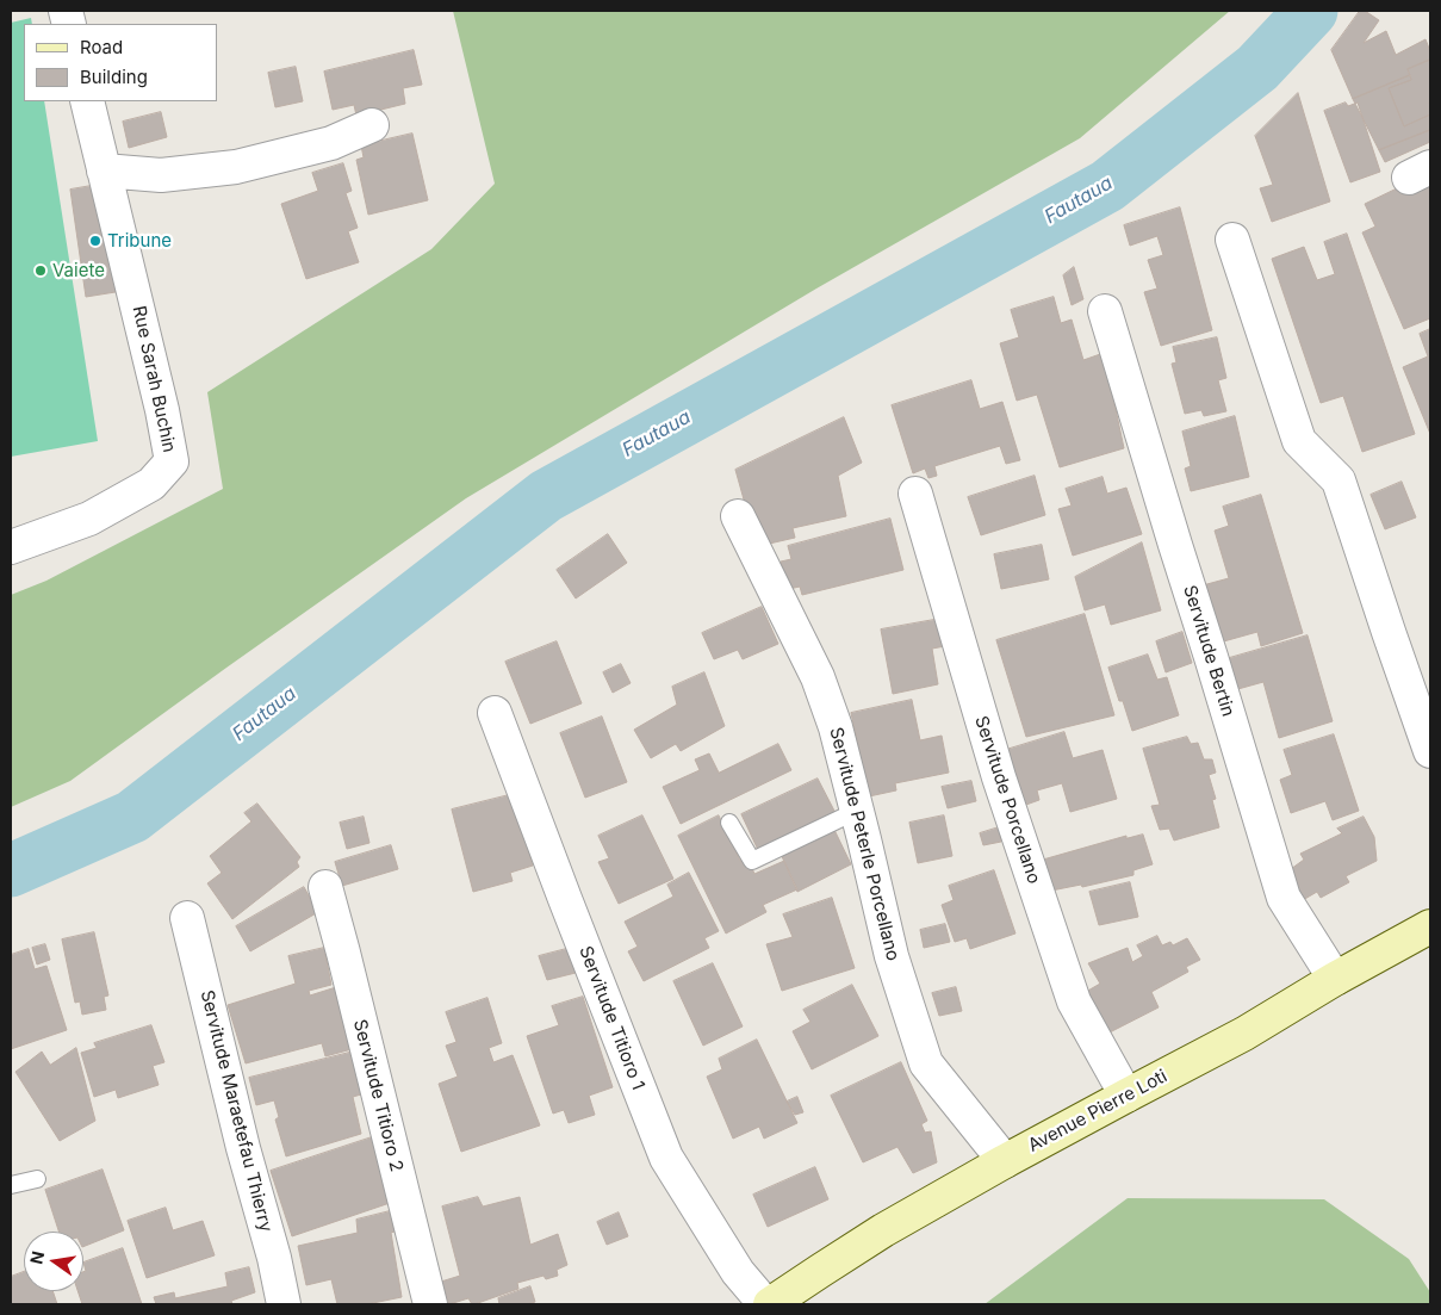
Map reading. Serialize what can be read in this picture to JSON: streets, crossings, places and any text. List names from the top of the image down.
{
  "streets": {
    "main road": ["Avenue Pierre Loti"],
    "street": [
      "Rue Sarah Buchin",
      "Servitude Bertin",
      "Servitude Porcellano",
      "Servitude Peterle Porcellano",
      "Servitude Titioro 1",
      "Servitude Titioro 2",
      "Servitude Maraetefau Thierry"
    ]
  },
  "crossings": [
    ["Servitude Bertin", "Avenue Pierre Loti"],
    ["Servitude Porcellano", "Avenue Pierre Loti"],
    ["Servitude Peterle Porcellano", "Avenue Pierre Loti"]
  ],
  "water": ["Fautaua"],
  "places": ["Tribune", "Vaiete"],
  "legend": ["Road", "Building"],
  "north": "left"
}
